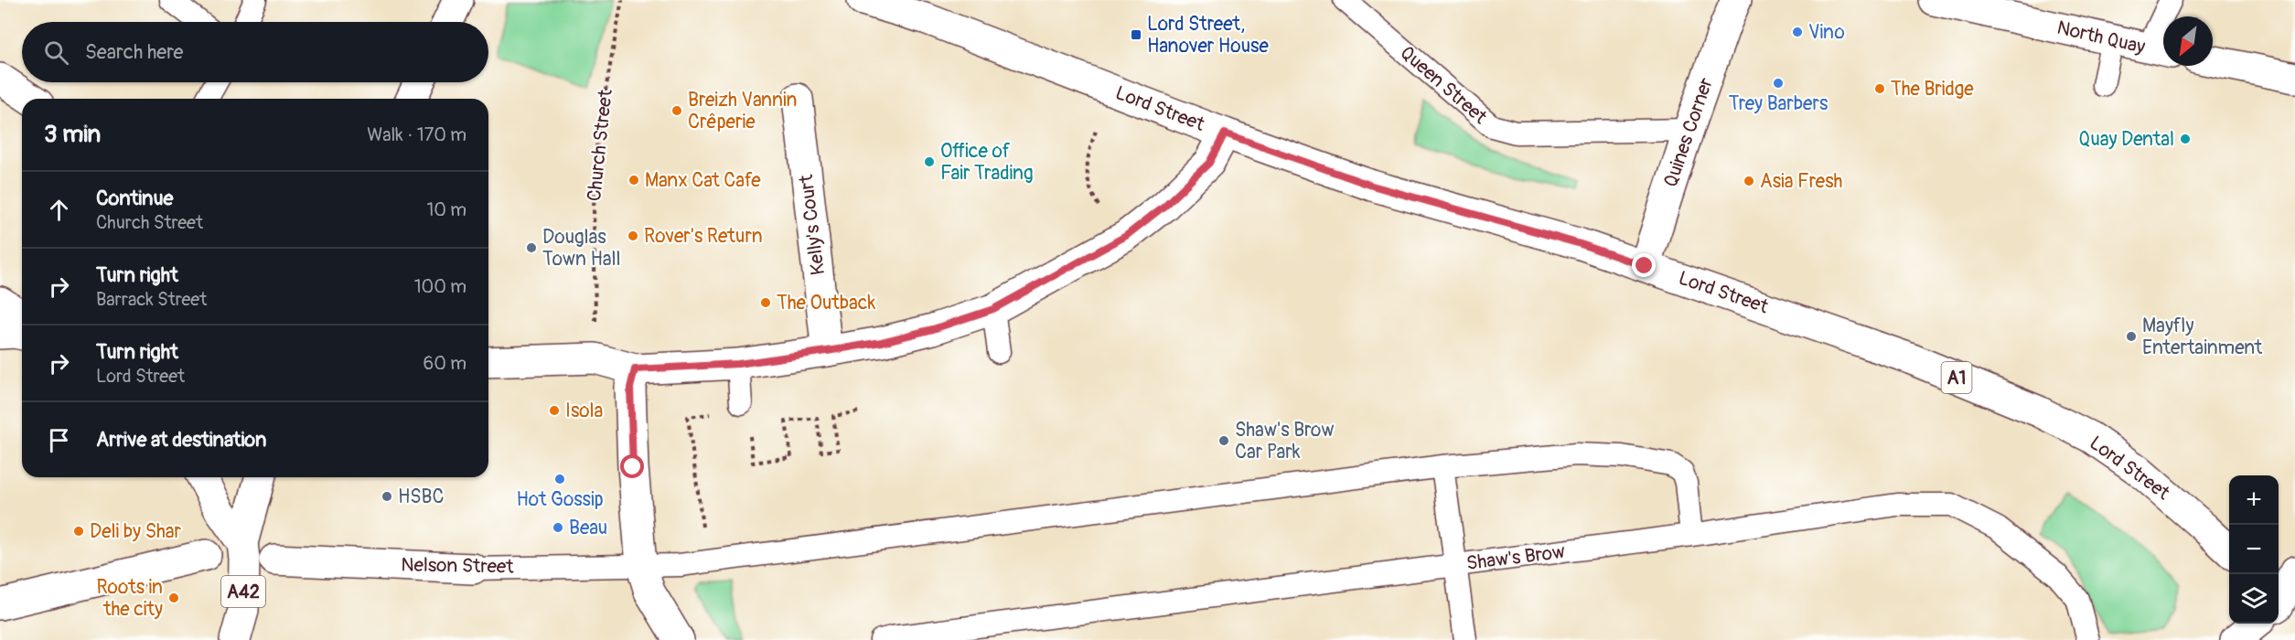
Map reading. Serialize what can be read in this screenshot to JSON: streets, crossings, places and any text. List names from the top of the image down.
{
  "streets": {
    "main road": [
      "North Quay",
      "Lord Street",
      "Quines Corner",
      "Kelly's Court",
      "A1",
      "Nelson Street",
      "A42"
    ],
    "lane": ["Queen Street", "Shaw's Brow"],
    "path": ["Church Street"]
  },
  "crossings": [
    ["Queen Street", "Quines Corner"],
    ["Lord Street", "Quines Corner"],
    ["Shaw's Brow", "Nelson Street"]
  ],
  "places": {
    "other": [
      "Vino",
      "Trey Barbers",
      "The Bridge",
      "Breizh Vannin Crêperie",
      "Quay Dental",
      "Office of Fair Trading",
      "Manx Cat Cafe",
      "Asia Fresh",
      "Rover's Return",
      "Douglas Town Hall",
      "The Outback",
      "Mayfly Entertainment",
      "Isola",
      "Shaw's Brow Car Park",
      "Hot Gossip",
      "HSBC",
      "Beau",
      "Deli by Shar",
      "Roots in the city"
    ],
    "transit": ["Lord Street, Hanover House"]
  },
  "north": "bottom left",
  "page": {
    "search": "Search here",
    "heading": ["3 min", "Walk · 170 m"],
    "list": [
      ["Continue", "Church Street", "10 m"],
      ["Turn right", "Barrack Street", "100 m"],
      ["Turn right", "Lord Street", "60 m"],
      "Arrive at destination"
    ],
    "map_buttons": ["+", "−"]
  }
}
